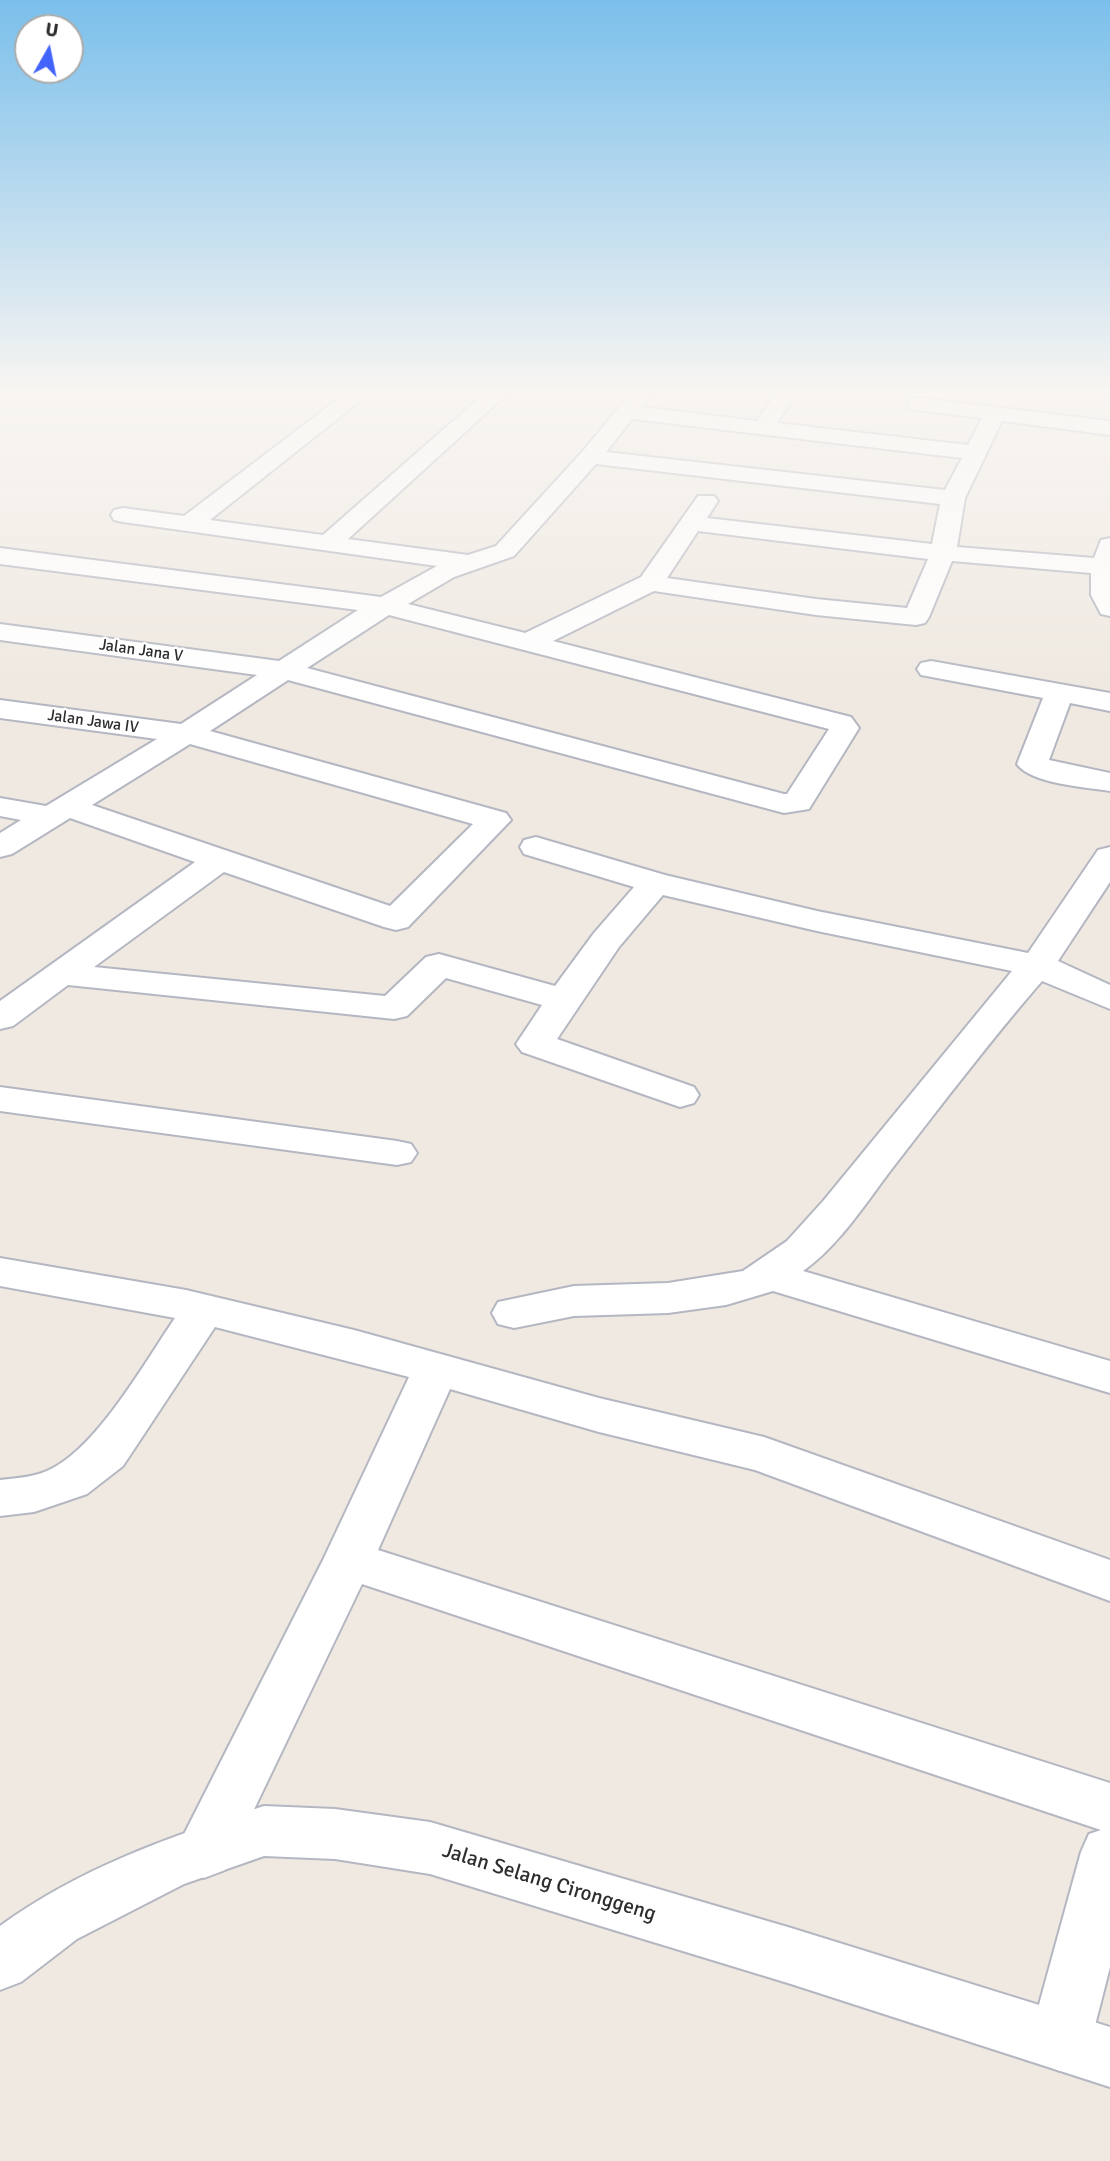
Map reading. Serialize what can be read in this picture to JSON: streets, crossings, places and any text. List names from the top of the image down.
{
  "streets": {
    "street": ["Jalan Jana V", "Jalan Jawa IV", "Jalan Selang Cironggeng"]
  },
  "north": "top"
}
